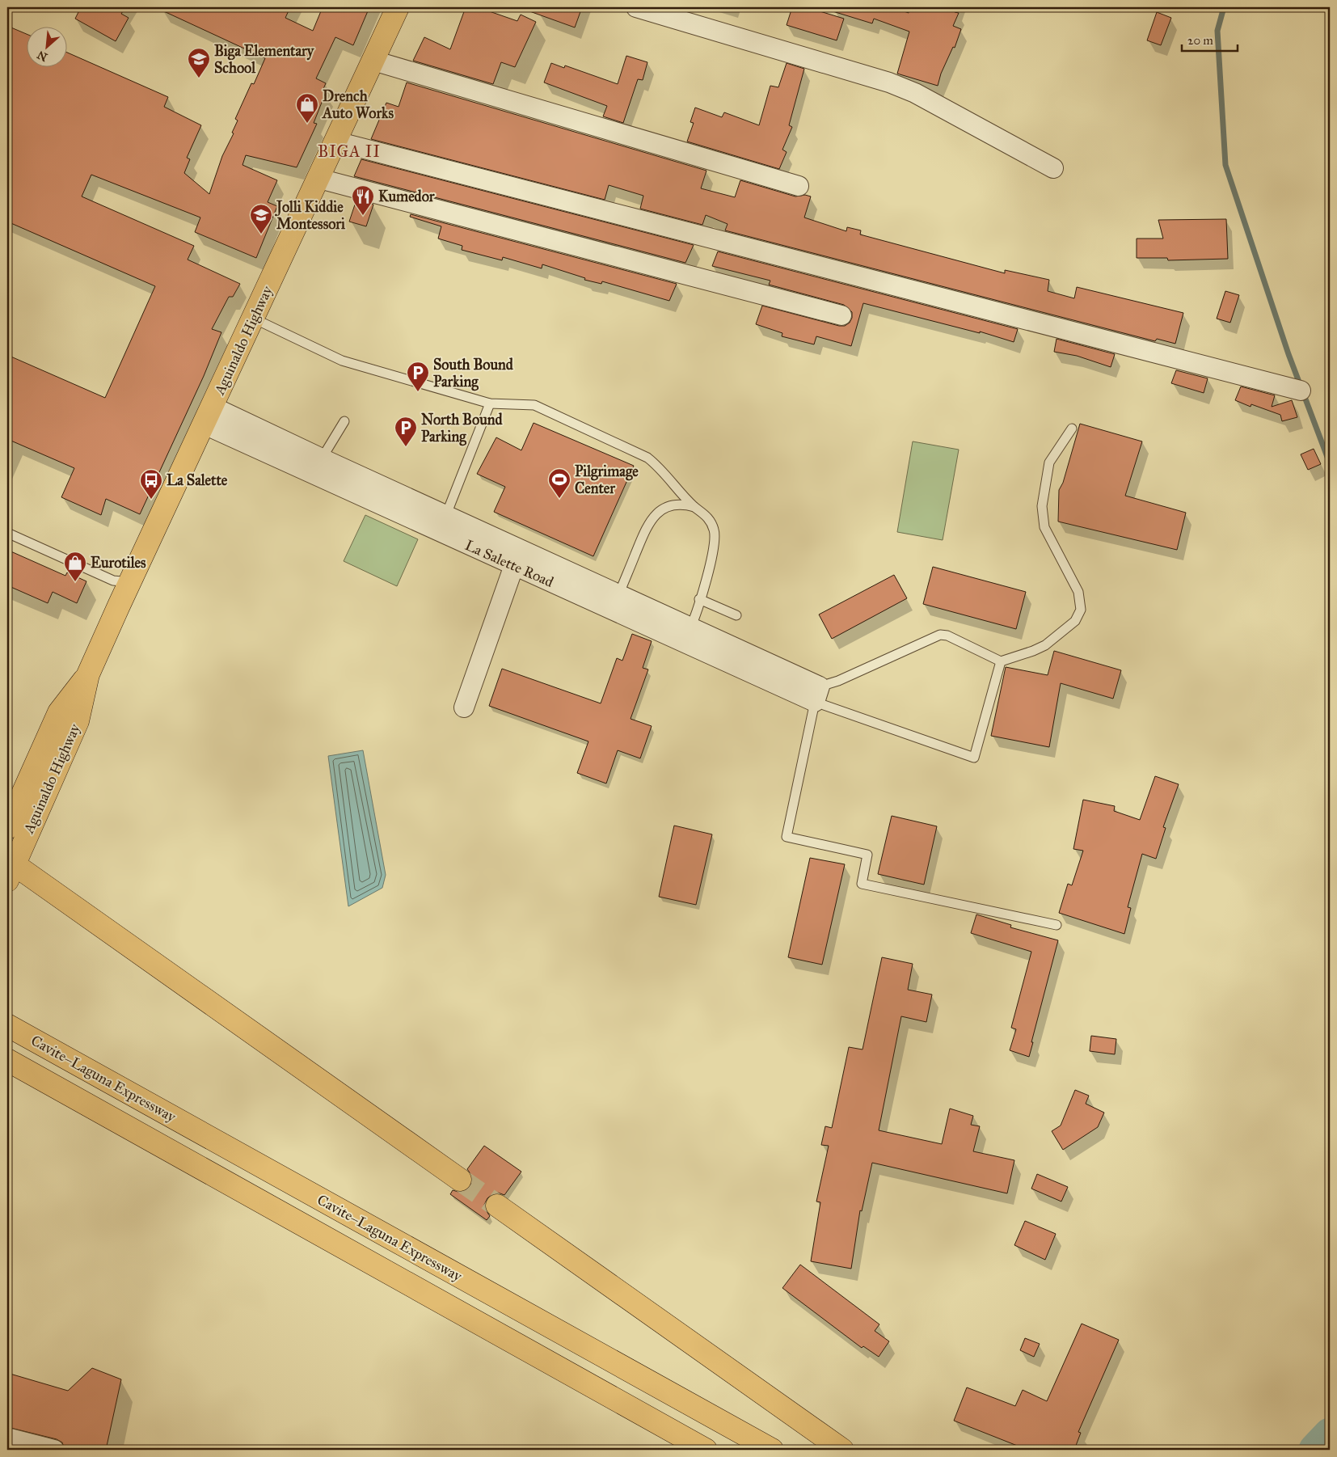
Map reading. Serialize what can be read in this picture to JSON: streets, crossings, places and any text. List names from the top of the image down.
{
  "streets": {
    "main road": ["Aguinaldo Highway", "Cavite–Laguna Expressway"],
    "street": ["La Salette Road"]
  },
  "crossings": [
    ["Aguinaldo Highway", "La Salette Road"]
  ],
  "districts": ["BIGA II"],
  "places": {
    "school or university": ["Biga Elementary School", "Jolli Kiddie Montessori"],
    "shop": ["Drench Auto Works", "Eurotiles"],
    "restaurant": ["Kumedor"],
    "parking": ["South Bound Parking", "North Bound Parking"],
    "sports": ["Pilgrimage Center"],
    "bus stop": ["La Salette"]
  },
  "scale_bar": "20 m",
  "north": "bottom left"
}
